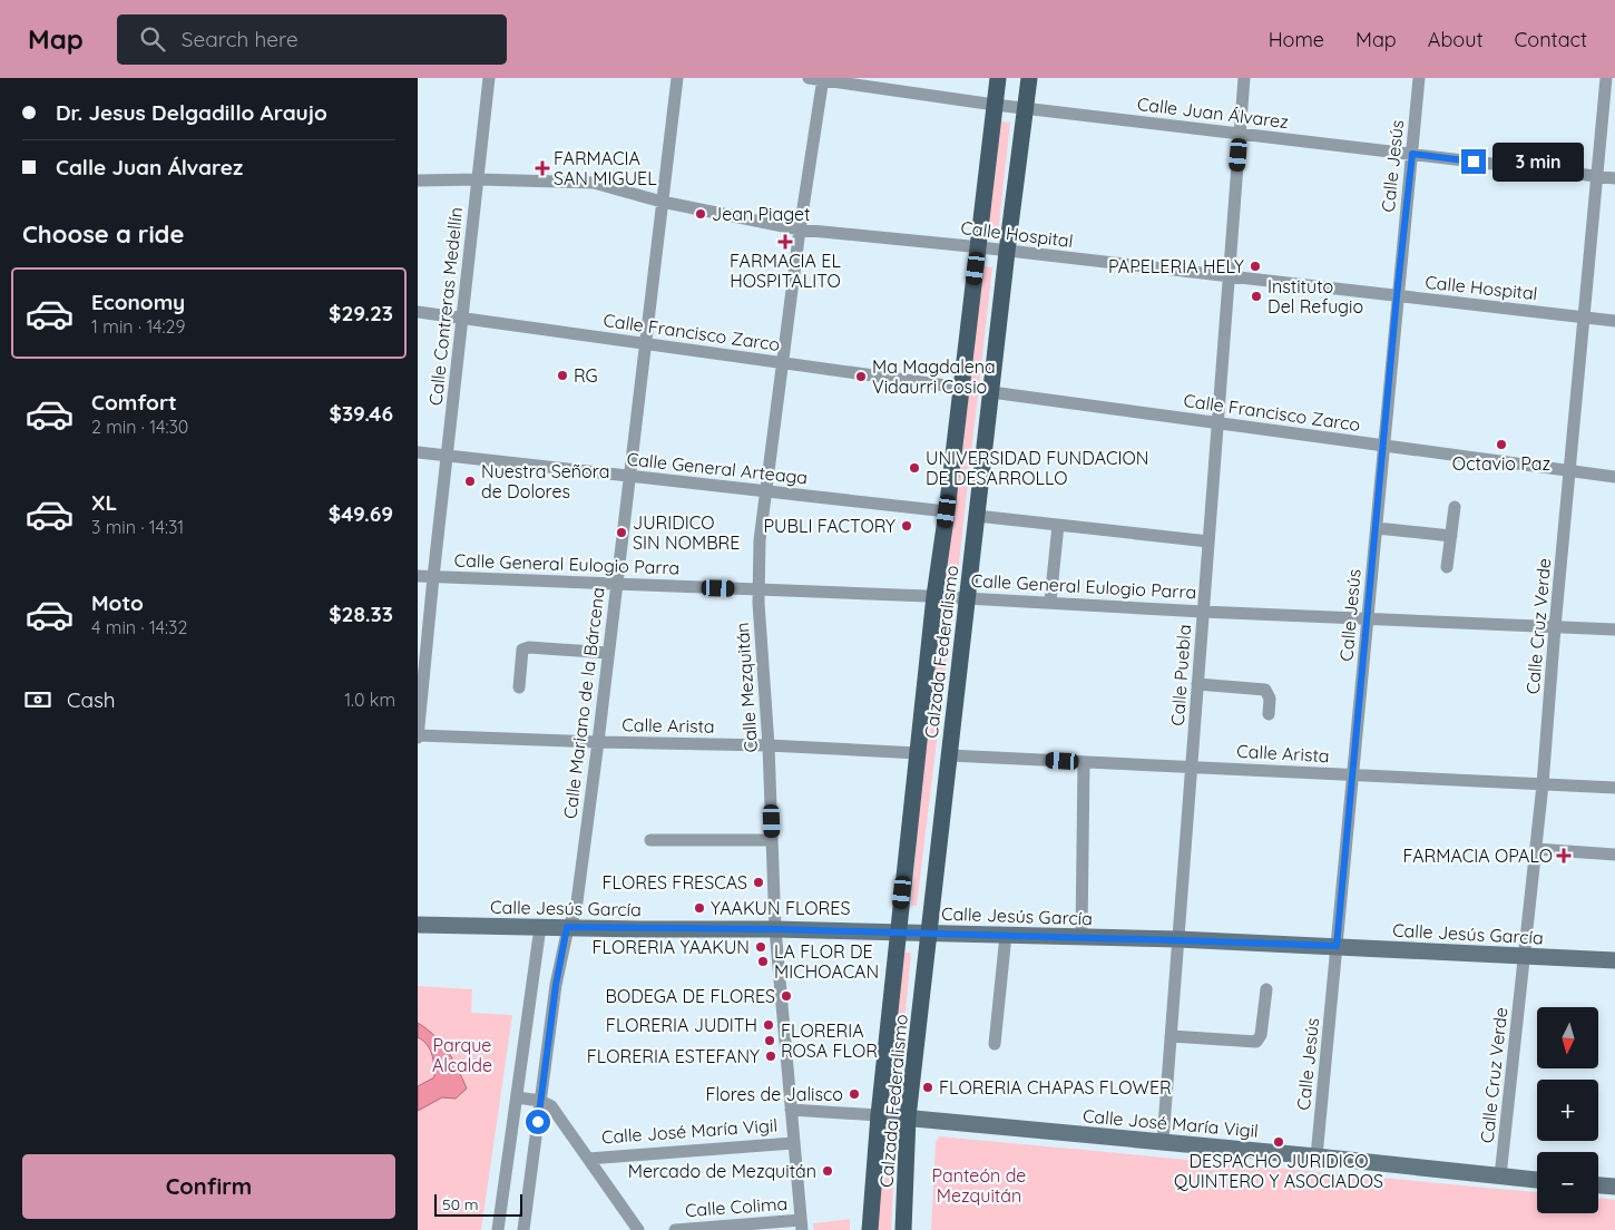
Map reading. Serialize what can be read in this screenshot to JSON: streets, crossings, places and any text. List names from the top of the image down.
{
  "streets": {
    "main road": ["Calzada Federalismo"],
    "street": [
      "Calle Juan Álvarez",
      "Calle Jesús",
      "Calle Hospital",
      "Calle Contreras Medellín",
      "Calle Francisco Zarco",
      "Calle General Arteaga",
      "Calle General Eulogio Parra",
      "Calle Cruz Verde",
      "Calle Puebla",
      "Calle Mezquitán",
      "Calle Mariano de la Bárcena",
      "Calle Arista",
      "Calle Jesús García",
      "Calle José María Vigil",
      "Calle Colima"
    ]
  },
  "crossings": [
    ["Calle Juan Álvarez", "Calle Jesús"],
    ["Calle Juan Álvarez", "Calle Cruz Verde"],
    ["Calle Juan Álvarez", "Calzada Federalismo"],
    ["Calle Juan Álvarez", "Calle Puebla"],
    ["Calle Juan Álvarez", "Calle Mezquitán"],
    ["Calle Jesús", "Calle Hospital"],
    ["Calle Jesús", "Calle Francisco Zarco"],
    ["Calle Jesús", "Calle General Eulogio Parra"],
    ["Calle Jesús", "Calle Arista"],
    ["Calle Jesús", "Calle Jesús García"],
    ["Calle Jesús", "Calle José María Vigil"],
    ["Calle Hospital", "Calle Contreras Medellín"],
    ["Calle Hospital", "Calle Cruz Verde"],
    ["Calle Hospital", "Calzada Federalismo"],
    ["Calle Hospital", "Calle Puebla"],
    ["Calle Hospital", "Calle Mezquitán"],
    ["Calle Hospital", "Calle Mariano de la Bárcena"],
    ["Calle Contreras Medellín", "Calle Francisco Zarco"],
    ["Calle Contreras Medellín", "Calle General Arteaga"],
    ["Calle Contreras Medellín", "Calle General Eulogio Parra"],
    ["Calle Contreras Medellín", "Calle Arista"],
    ["Calle Francisco Zarco", "Calle Cruz Verde"],
    ["Calle Francisco Zarco", "Calzada Federalismo"],
    ["Calle Francisco Zarco", "Calle Puebla"],
    ["Calle Francisco Zarco", "Calle Mezquitán"],
    ["Calle Francisco Zarco", "Calle Mariano de la Bárcena"],
    ["Calle General Arteaga", "Calzada Federalismo"],
    ["Calle General Arteaga", "Calle Mezquitán"],
    ["Calle General Arteaga", "Calle Mariano de la Bárcena"],
    ["Calle General Eulogio Parra", "Calle Cruz Verde"],
    ["Calle General Eulogio Parra", "Calzada Federalismo"],
    ["Calle General Eulogio Parra", "Calle Puebla"],
    ["Calle General Eulogio Parra", "Calle Mezquitán"],
    ["Calle General Eulogio Parra", "Calle Mariano de la Bárcena"],
    ["Calle Cruz Verde", "Calle Arista"],
    ["Calle Cruz Verde", "Calle Jesús García"],
    ["Calle Cruz Verde", "Calle José María Vigil"],
    ["Calzada Federalismo", "Calle Arista"],
    ["Calzada Federalismo", "Calle Jesús García"],
    ["Calzada Federalismo", "Calle José María Vigil"],
    ["Calle Puebla", "Calle Arista"],
    ["Calle Puebla", "Calle Jesús García"],
    ["Calle Puebla", "Calle José María Vigil"],
    ["Calle Mezquitán", "Calle Arista"],
    ["Calle Mezquitán", "Calle Jesús García"],
    ["Calle Mezquitán", "Calle José María Vigil"],
    ["Calle Mezquitán", "Calle Colima"],
    ["Calle Mariano de la Bárcena", "Calle Arista"],
    ["Calle Mariano de la Bárcena", "Calle Jesús García"]
  ],
  "parks": ["Parque Alcalde", "Panteón de Mezquitán"],
  "places": {
    "health": ["FARMACIA SAN MIGUEL", "FARMACIA EL HOSPITALITO", "FARMACIA OPALO"],
    "other": [
      "Jean Piaget",
      "PAPELERIA HELY",
      "Instituto Del Refugio",
      "RG",
      "Ma Magdalena Vidaurri Cosio",
      "Octavio Paz",
      "UNIVERSIDAD FUNDACION DE DESARROLLO",
      "Nuestra Señora de Dolores",
      "PUBLI FACTORY",
      "JURIDICO SIN NOMBRE",
      "FLORES FRESCAS",
      "YAAKUN FLORES",
      "FLORERIA YAAKUN",
      "LA FLOR DE MICHOACAN",
      "BODEGA DE FLORES",
      "FLORERIA JUDITH",
      "FLORERIA ROSA FLOR",
      "FLORERIA ESTEFANY",
      "FLORERIA CHAPAS FLOWER",
      "Flores de Jalisco",
      "DESPACHO JURIDICO QUINTERO Y ASOCIADOS",
      "Mercado de Mezquitán"
    ]
  },
  "scale_bar": "50 m",
  "north": "bottom",
  "page": {
    "header": "Map",
    "search": "Search here",
    "nav": [
      "Home",
      "Map",
      "About",
      "Contact"
    ],
    "banner": ["Dr. Jesus Delgadillo Araujo", "Calle Juan Álvarez"],
    "bubble": "3 min",
    "heading": "Choose a ride",
    "list": [
      {
        "name": "Economy",
        "note": "1 min · 14:29",
        "value": "$29.23"
      },
      {
        "name": "Comfort",
        "note": "2 min · 14:30",
        "value": "$39.46"
      },
      {
        "name": "XL",
        "note": "3 min · 14:31",
        "value": "$49.69"
      },
      {
        "name": "Moto",
        "note": "4 min · 14:32",
        "value": "$28.33"
      }
    ],
    "pay": ["Cash", "1.0 km"],
    "map_buttons": ["+", "−"],
    "buttons": "Confirm",
    "scale": "50 m"
  }
}
